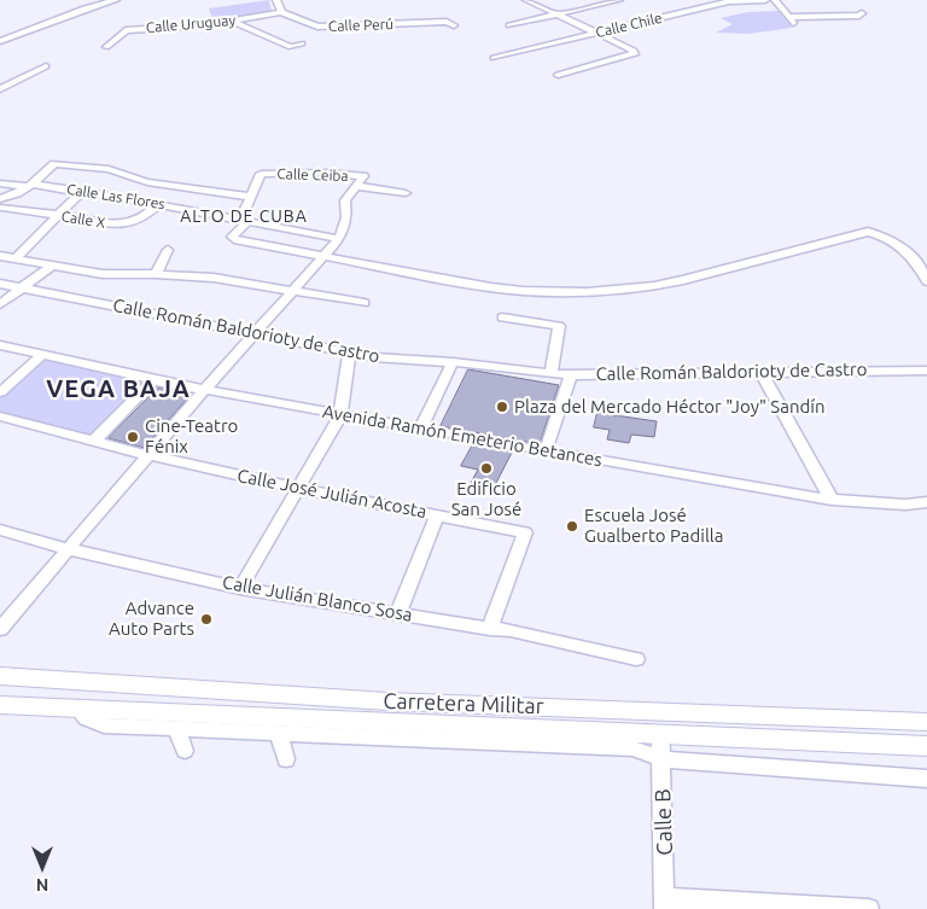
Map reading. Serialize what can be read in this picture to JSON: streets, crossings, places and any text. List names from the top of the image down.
{
  "streets": {
    "main road": ["Carretera Militar"],
    "street": [
      "Calle Uruguay",
      "Calle Perú",
      "Calle Chile",
      "Calle Ceiba",
      "Calle Las Flores",
      "Calle X",
      "Calle Román Baldorioty de Castro",
      "Avenida Ramón Emeterio Betances",
      "Calle José Julián Acosta",
      "Calle Julián Blanco Sosa",
      "Calle B"
    ]
  },
  "crossings": [
    ["Calle Uruguay", "Calle Perú"],
    ["Calle Las Flores", "Calle X"],
    ["Calle José Julián Acosta", "Calle Julián Blanco Sosa"],
    ["Carretera Militar", "Calle B"]
  ],
  "districts": ["ALTO DE CUBA", "VEGA BAJA"],
  "places": [
    "Plaza del Mercado Héctor \"Joy\" Sandín",
    "Cine-Teatro Fénix",
    "Edificio San José",
    "Escuela José Gualberto Padilla",
    "Advance Auto Parts"
  ],
  "north": "bottom"
}
